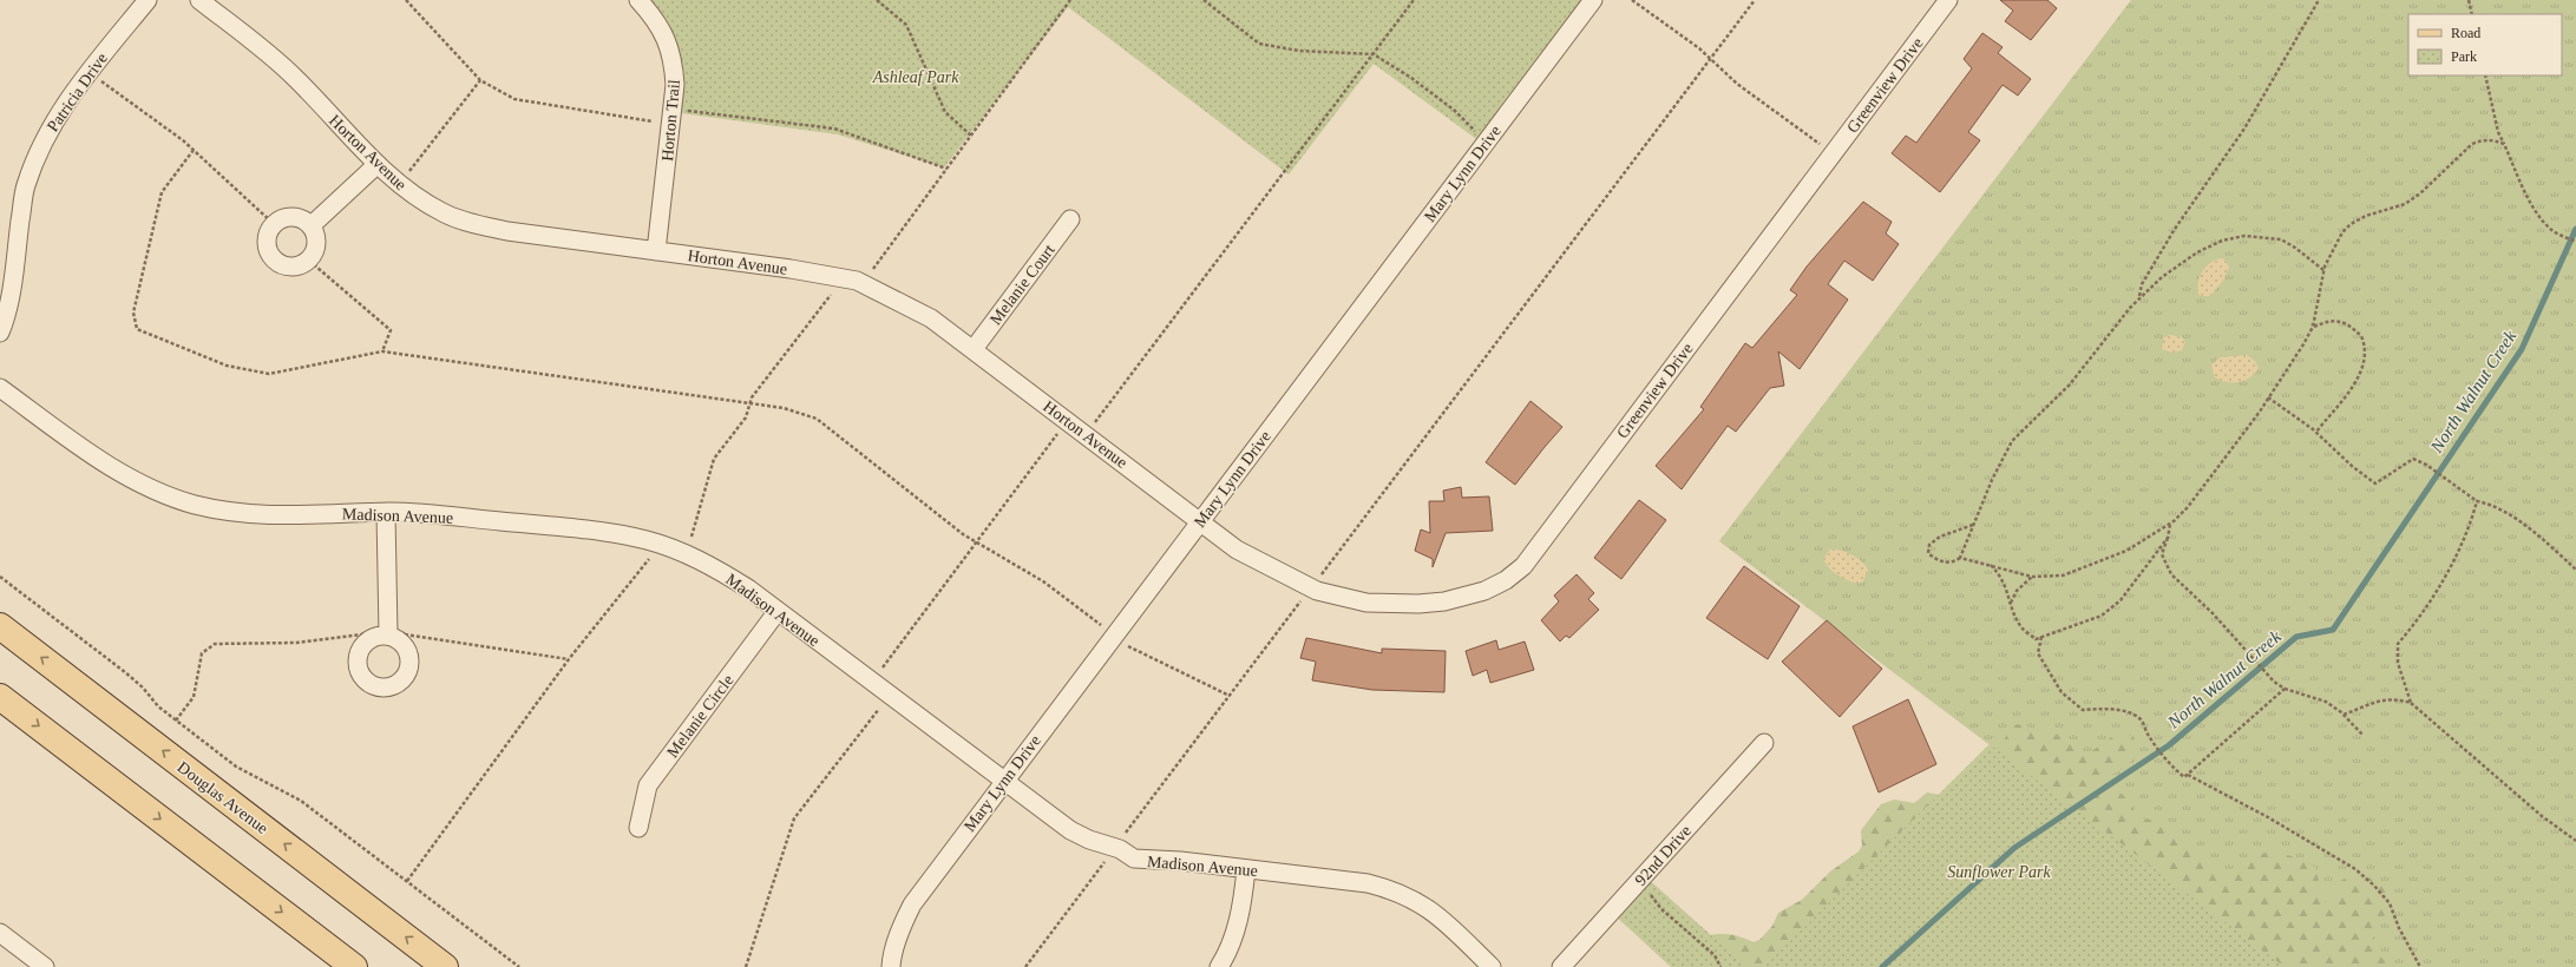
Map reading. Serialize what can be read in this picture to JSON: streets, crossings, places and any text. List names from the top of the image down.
{
  "streets": {
    "main road": ["Douglas Avenue"],
    "street": [
      "Greenview Drive",
      "Patricia Drive",
      "Horton Trail",
      "Horton Avenue",
      "Mary Lynn Drive",
      "Melanie Court",
      "Madison Avenue",
      "Melanie Circle",
      "92nd Drive"
    ]
  },
  "crossings": [
    ["Greenview Drive", "Horton Avenue"],
    ["Horton Trail", "Horton Avenue"],
    ["Horton Avenue", "Mary Lynn Drive"],
    ["Horton Avenue", "Melanie Court"],
    ["Mary Lynn Drive", "Madison Avenue"],
    ["Madison Avenue", "Melanie Circle"]
  ],
  "water": ["North Walnut Creek"],
  "parks": ["Ashleaf Park", "Sunflower Park"],
  "legend": ["Road", "Park"]
}
